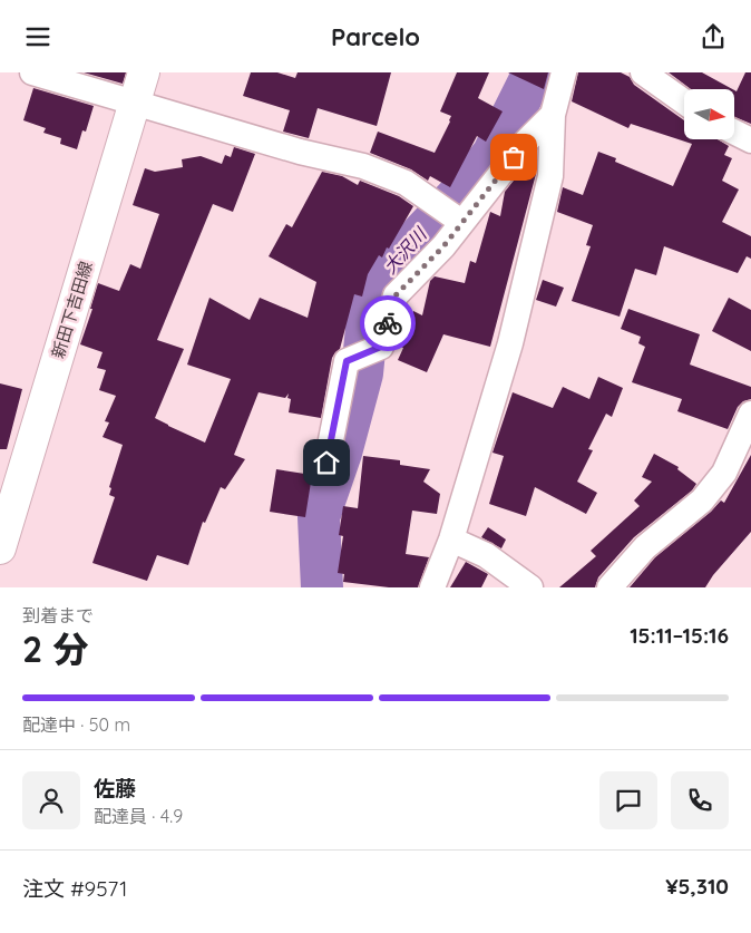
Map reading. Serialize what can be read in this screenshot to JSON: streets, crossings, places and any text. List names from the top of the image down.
{
  "streets": {
    "main road": ["新田下吉田線"]
  },
  "water": ["大沢川"],
  "north": "right",
  "page": {
    "header": "Parcelo",
    "heading": ["2 分", "到着まで", "15:11–15:16"],
    "panel": [
      "佐藤",
      "配達員 · 4.9",
      "注文 #9571",
      "¥5,310"
    ],
    "bar": "配達中 · 50 m"
  }
}
